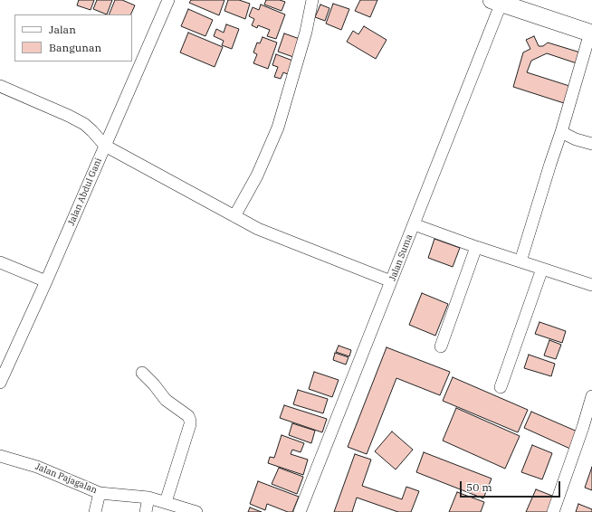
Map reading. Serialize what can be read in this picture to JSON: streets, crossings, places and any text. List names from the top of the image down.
{
  "streets": {
    "street": ["Jalan Abdul Gani", "Jalan Suma", "Jalan Pajagalan"]
  },
  "legend": ["Jalan", "Bangunan"],
  "scale_bar": "50 m"
}
